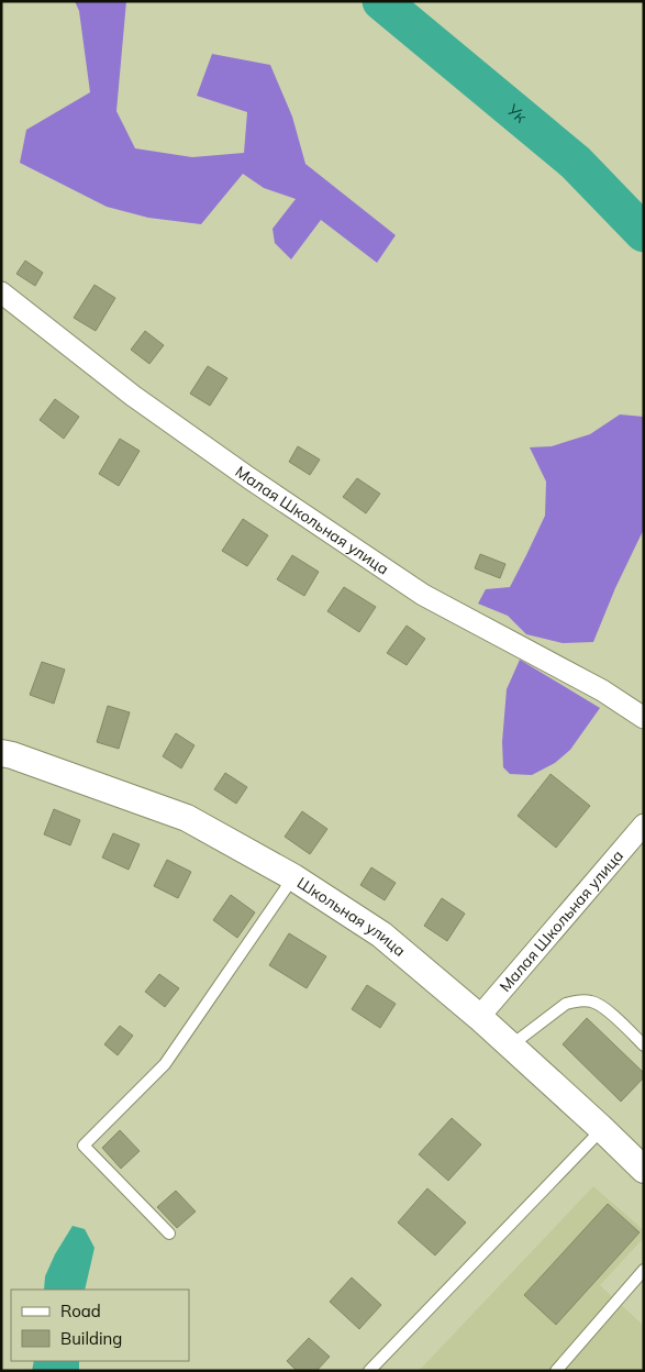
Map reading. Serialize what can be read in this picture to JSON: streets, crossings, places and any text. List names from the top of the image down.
{
  "streets": {
    "street": ["Малая Школьная улица", "Школьная улица"]
  },
  "crossings": [
    ["Малая Школьная улица", "Школьная улица"]
  ],
  "water": ["Ук"],
  "legend": ["Road", "Building"]
}
